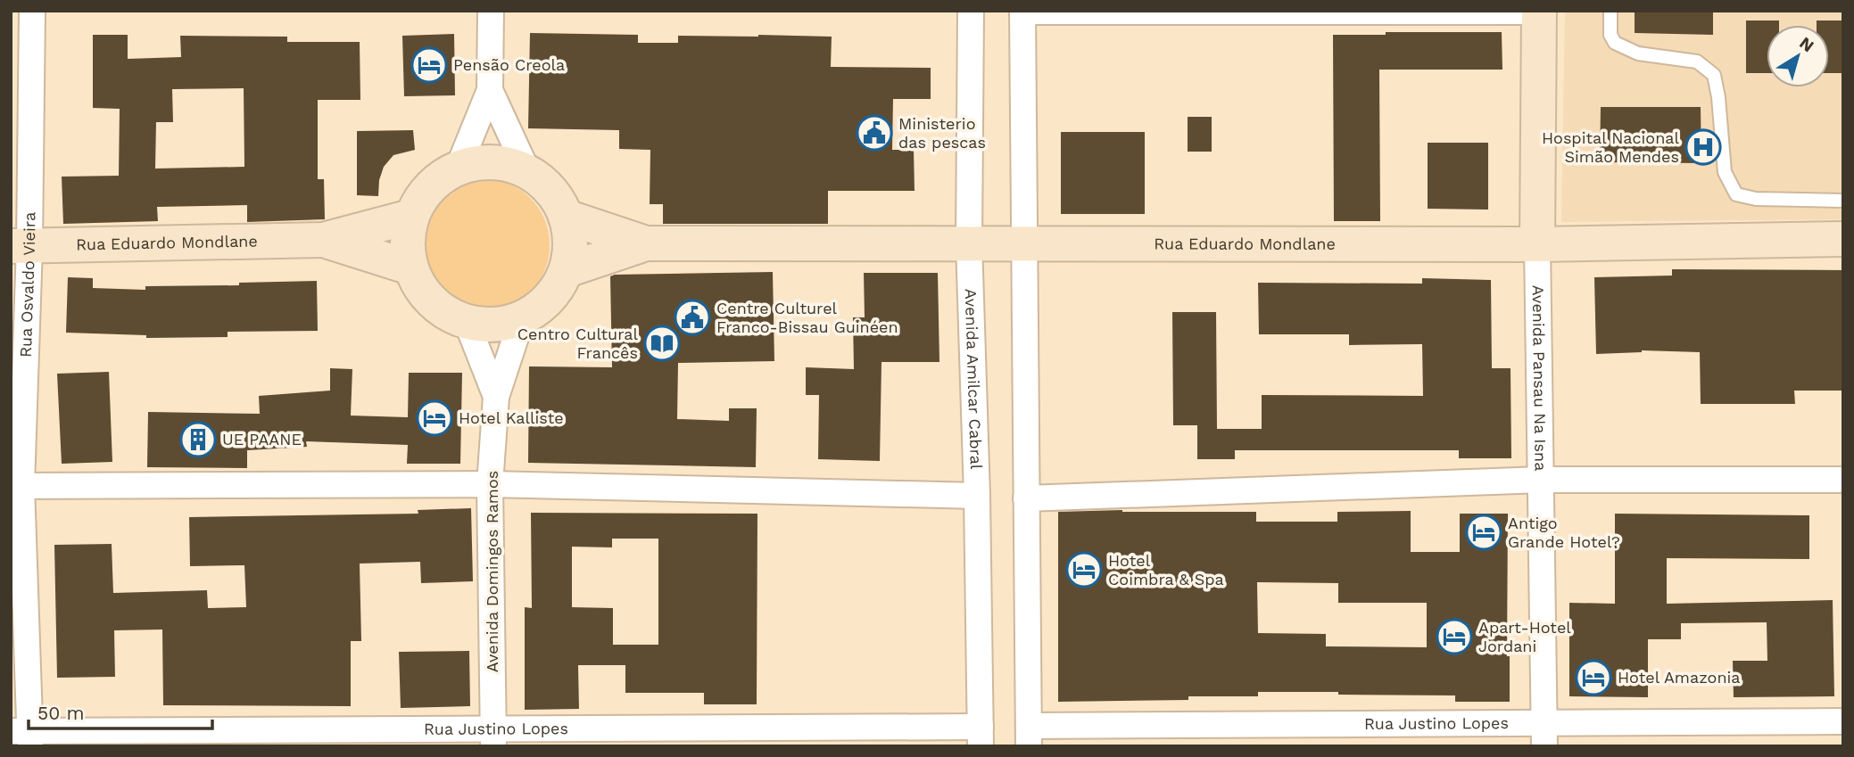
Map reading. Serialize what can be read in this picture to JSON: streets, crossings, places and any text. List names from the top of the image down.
{
  "streets": {
    "street": [
      "Rua Eduardo Mondlane",
      "Rua Osvaldo Vieira",
      "Avenida Amilcar Cabral",
      "Avenida Pansau Na Isna",
      "Avenida Domingos Ramos",
      "Rua Justino Lopes"
    ]
  },
  "crossings": [
    ["Rua Eduardo Mondlane", "Rua Osvaldo Vieira"],
    ["Rua Eduardo Mondlane", "Avenida Amilcar Cabral"],
    ["Rua Eduardo Mondlane", "Avenida Pansau Na Isna"],
    ["Rua Eduardo Mondlane", "Avenida Domingos Ramos"],
    ["Rua Osvaldo Vieira", "Rua Justino Lopes"],
    ["Avenida Amilcar Cabral", "Rua Justino Lopes"],
    ["Avenida Pansau Na Isna", "Rua Justino Lopes"],
    ["Avenida Domingos Ramos", "Rua Justino Lopes"]
  ],
  "places": {
    "hotel": [
      "Pensão Creola",
      "Hotel Kalliste",
      "Antigo Grande Hotel?",
      "Hotel Coimbra & Spa",
      "Apart-Hotel Jordani",
      "Hotel Amazonia"
    ],
    "public building": ["Ministerio das pescas", "Centre Culturel Franco-Bissau Guinéen"],
    "hospital": ["Hospital Nacional Simão Mendes"],
    "library": ["Centro Cultural Francês"],
    "building": ["UE PAANE"]
  },
  "scale_bar": "50 m",
  "north": "top right"
}
